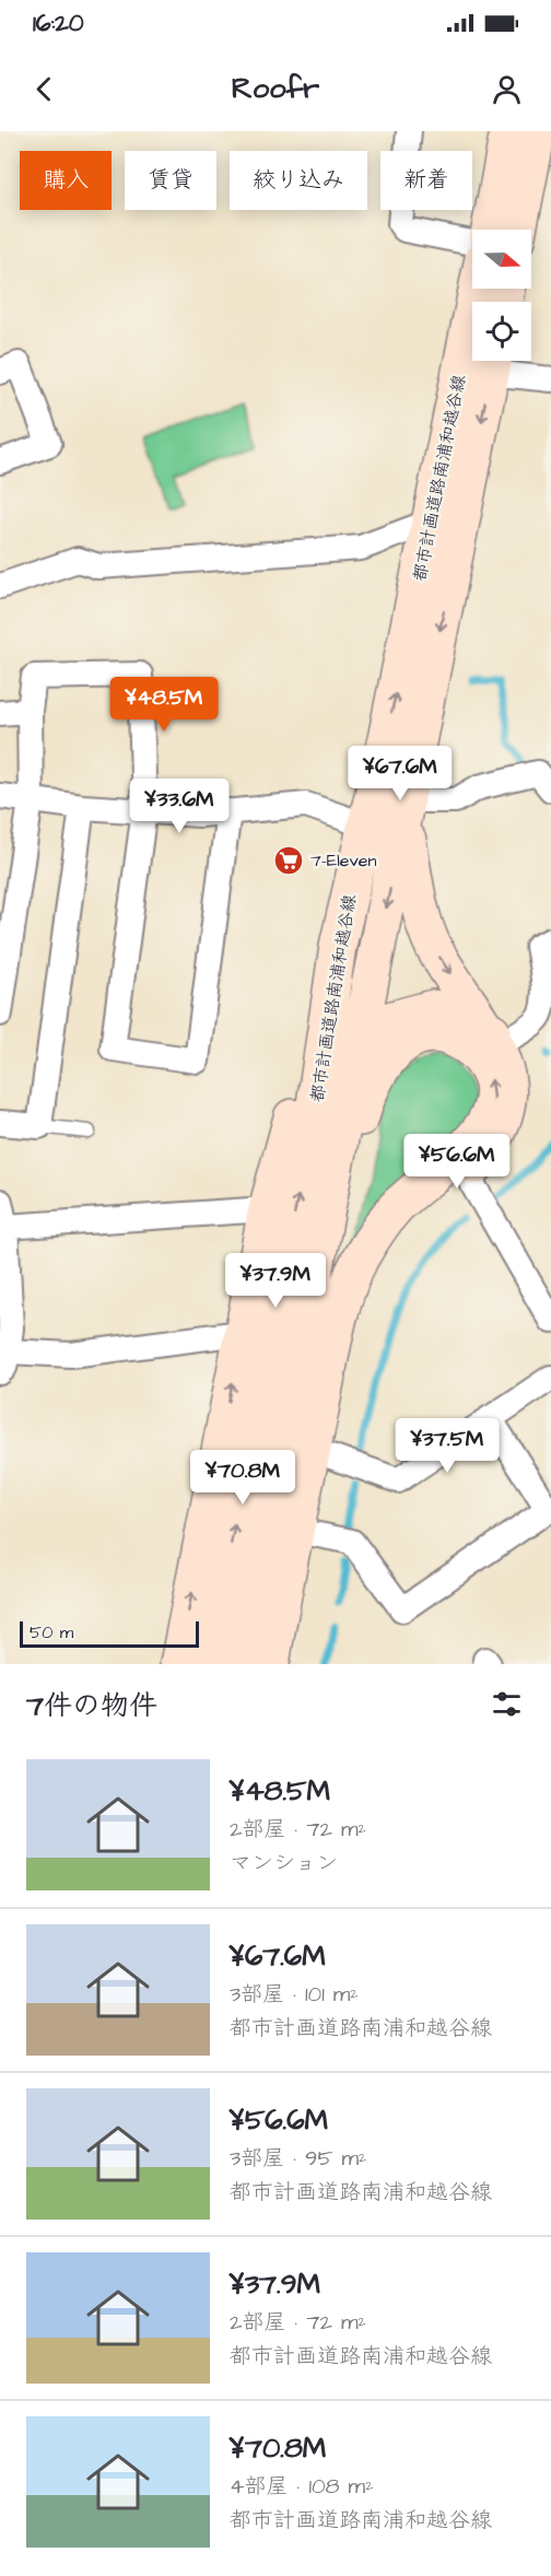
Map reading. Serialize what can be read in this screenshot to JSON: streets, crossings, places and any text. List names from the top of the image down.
{
  "streets": {
    "street": ["都市計画道路南浦和越谷線"]
  },
  "places": {
    "supermarket": ["7-Eleven"]
  },
  "scale_bar": "50 m",
  "north": "right",
  "page": {
    "status": "16:20",
    "header": "Roofr",
    "chip": [
      "購入",
      "賃貸",
      "絞り込み",
      "新着"
    ],
    "price": [
      "¥48.5M",
      "¥67.6M",
      "¥33.6M",
      "¥56.6M",
      "¥37.9M",
      "¥37.5M",
      "¥70.8M"
    ],
    "scale": "50 m",
    "heading": "7件の物件",
    "list": [
      {
        "name": "¥48.5M",
        "note": "2部屋 · 72 m² · マンション"
      },
      {
        "name": "¥67.6M",
        "note": "3部屋 · 101 m² · 都市計画道路南浦和越谷線"
      },
      {
        "name": "¥56.6M",
        "note": "3部屋 · 95 m² · 都市計画道路南浦和越谷線"
      },
      {
        "name": "¥37.9M",
        "note": "2部屋 · 72 m² · 都市計画道路南浦和越谷線"
      },
      {
        "name": "¥70.8M",
        "note": "4部屋 · 108 m² · 都市計画道路南浦和越谷線"
      }
    ]
  }
}
